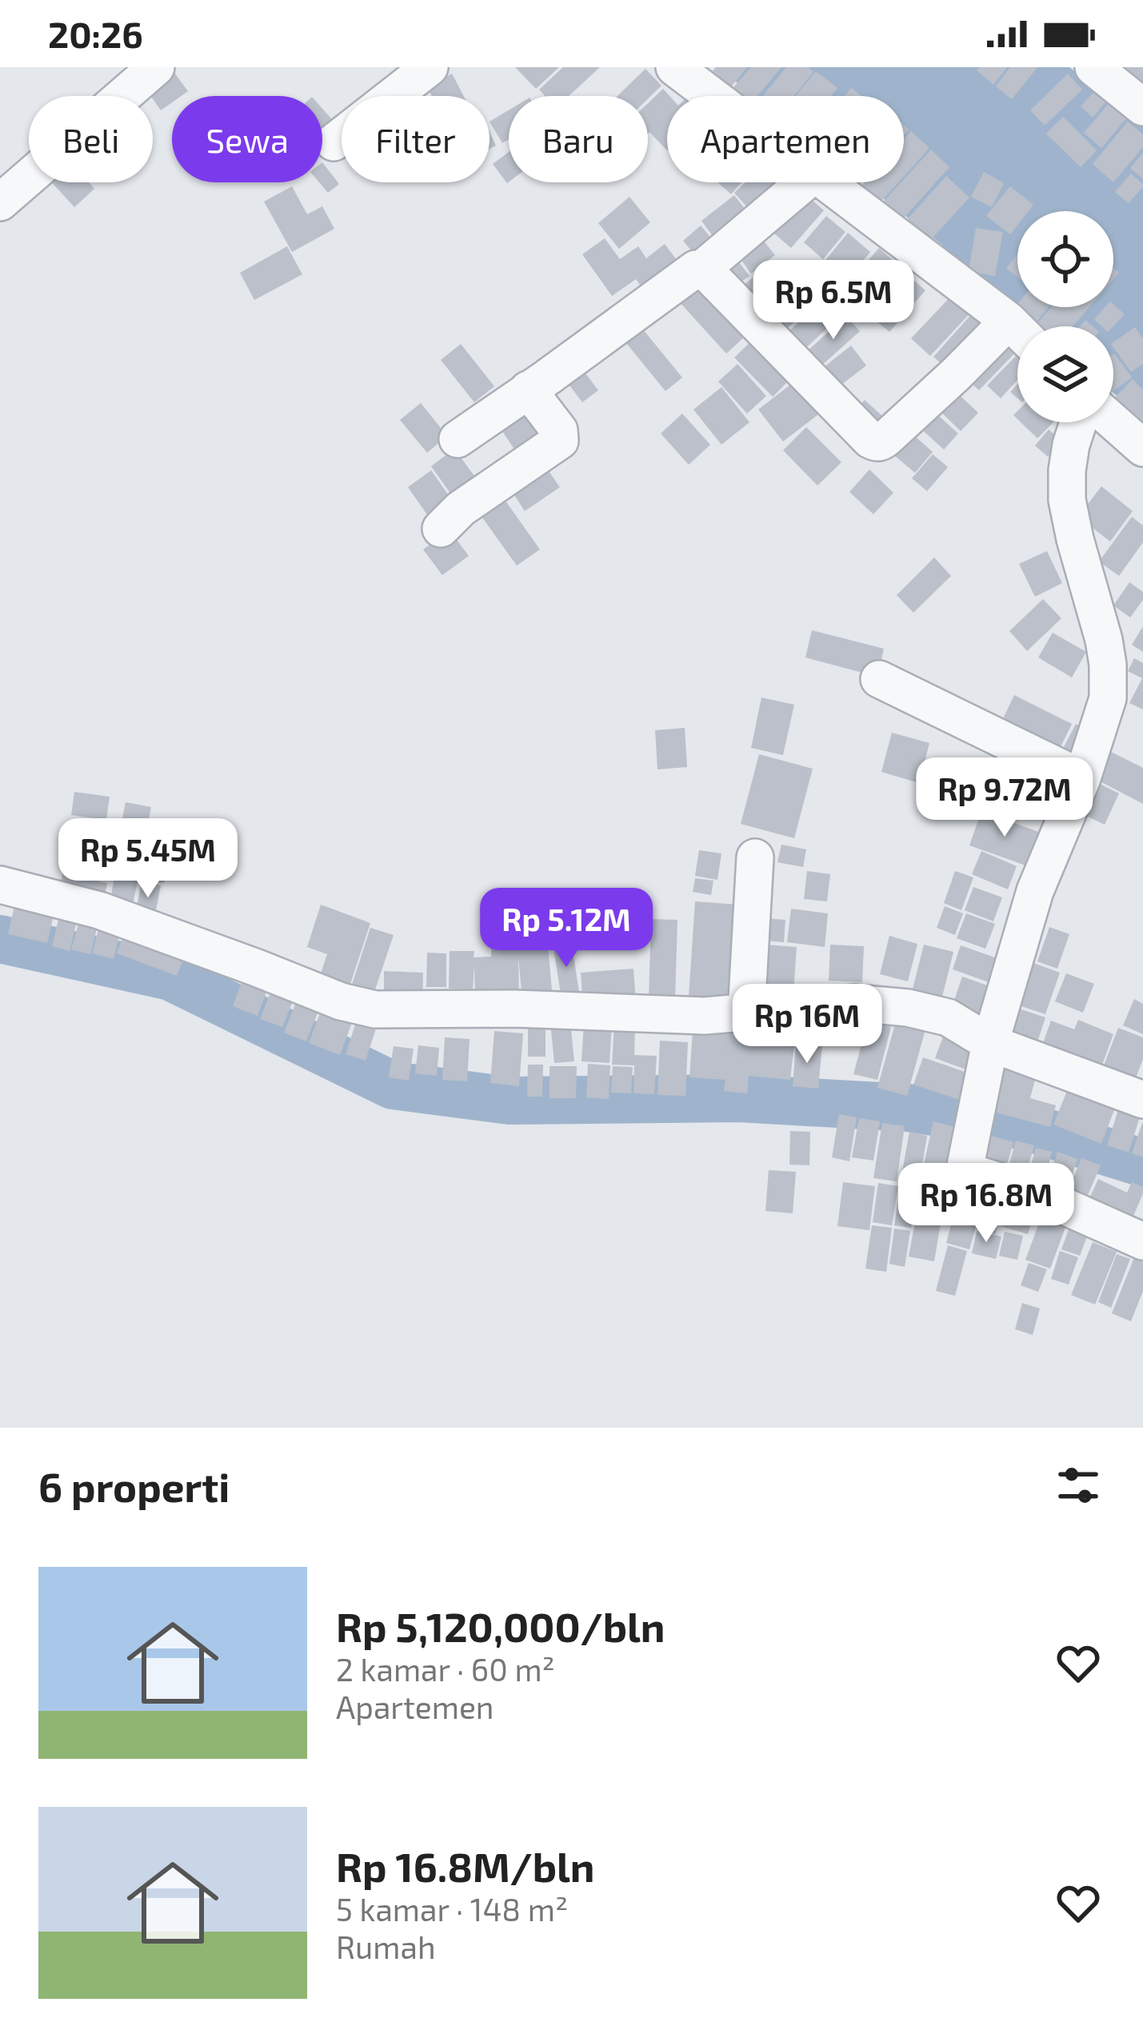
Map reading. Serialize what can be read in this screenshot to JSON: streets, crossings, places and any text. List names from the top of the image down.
{
  "page": {
    "status": "20:26",
    "chip": [
      "Beli",
      "Sewa",
      "Filter",
      "Baru",
      "Apartemen"
    ],
    "price": [
      "Rp 6.5M",
      "Rp 9.72M",
      "Rp 5.45M",
      "Rp 5.12M",
      "Rp 16M",
      "Rp 16.8M"
    ],
    "heading": "6 properti",
    "list": [
      {
        "name": "Rp 5,120,000/bln",
        "note": "2 kamar · 60 m² · Apartemen"
      },
      {
        "name": "Rp 16.8M/bln",
        "note": "5 kamar · 148 m² · Rumah"
      }
    ]
  }
}
